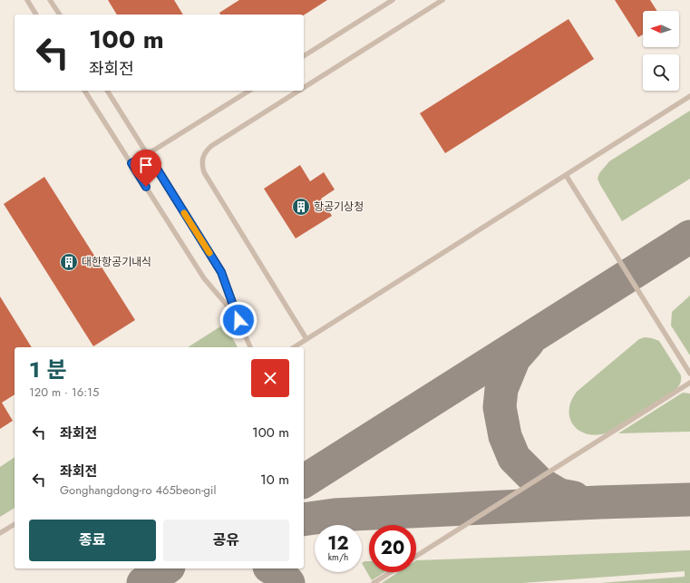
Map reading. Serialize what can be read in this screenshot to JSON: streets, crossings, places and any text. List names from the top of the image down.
{
  "places": {
    "building": ["항공기상청", "대한항공기내식"]
  },
  "north": "left",
  "page": {
    "turn": ["100 m", "좌회전"],
    "heading": ["1 분", "120 m · 16:15"],
    "list": [
      {
        "name": "좌회전",
        "value": "100 m"
      },
      {
        "name": "좌회전",
        "note": "Gonghangdong-ro 465beon-gil",
        "value": "10 m"
      }
    ],
    "buttons": ["종료", "공유"],
    "speed": "12 km/h",
    "limit": "20"
  }
}
